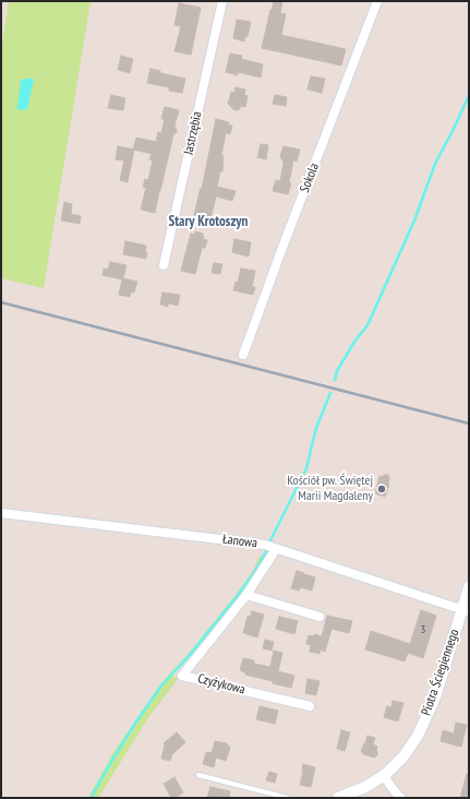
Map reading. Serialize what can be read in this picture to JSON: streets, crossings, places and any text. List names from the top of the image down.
{
  "streets": {
    "street": [
      "Jastrzębia",
      "Sokola",
      "Łanowa",
      "Piotra Ściegiennego",
      "Czyżykowa"
    ]
  },
  "crossings": [
    ["Łanowa", "Piotra Ściegiennego"],
    ["Łanowa", "Czyżykowa"]
  ],
  "districts": ["Stary Krotoszyn"],
  "places": ["Kościół pw. Świętej Marii Magdaleny"],
  "house_numbers": ["3"]
}
